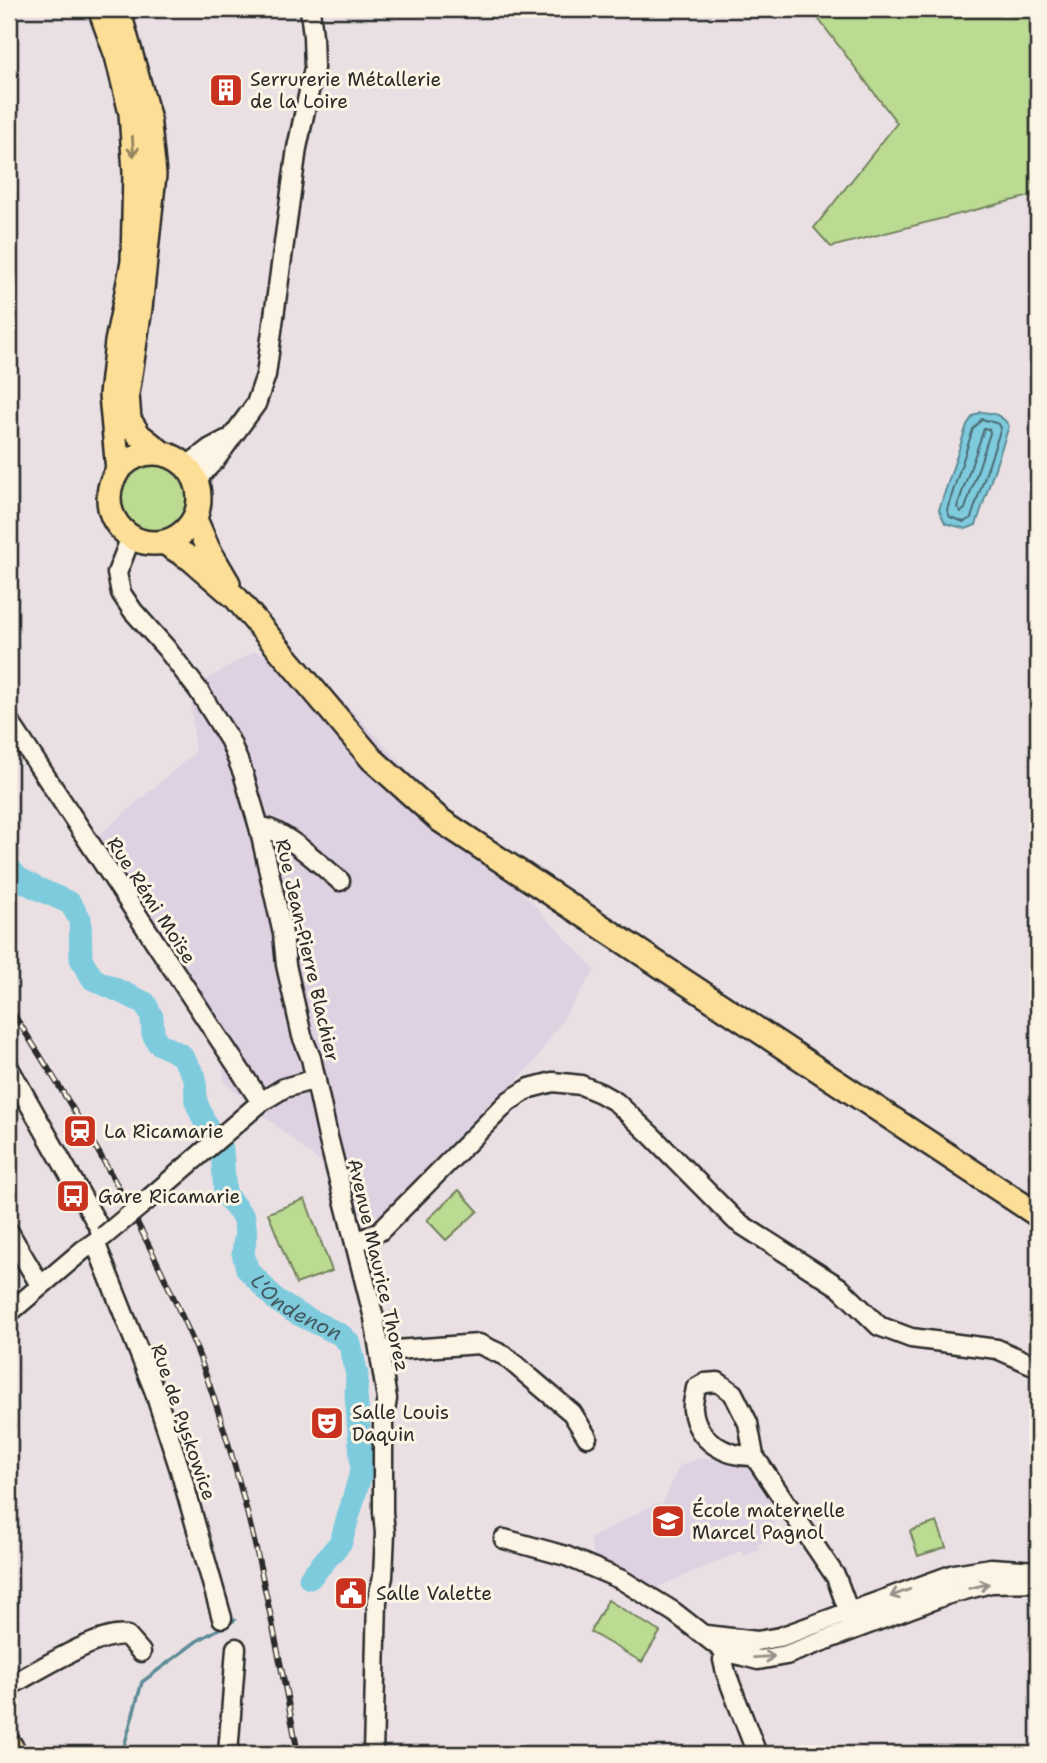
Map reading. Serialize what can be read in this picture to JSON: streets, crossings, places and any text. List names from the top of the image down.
{
  "streets": {
    "street": [
      "Rue Rémi Moïse",
      "Rue Jean-Pierre Blachier",
      "Avenue Maurice Thorez",
      "Rue de Pyskowice"
    ]
  },
  "crossings": [
    ["Rue Rémi Moïse", "Rue Jean-Pierre Blachier"],
    ["Rue Jean-Pierre Blachier", "Avenue Maurice Thorez"],
    ["Rue Jean-Pierre Blachier", "Rue de Pyskowice"]
  ],
  "water": ["L'Ondenon"],
  "places": {
    "building": ["Serrurerie Métallerie de la Loire"],
    "station": ["La Ricamarie"],
    "bus stop": ["Gare Ricamarie"],
    "theatre": ["Salle Louis Daquin"],
    "school or university": ["École maternelle Marcel Pagnol"],
    "public building": ["Salle Valette"]
  }
}
